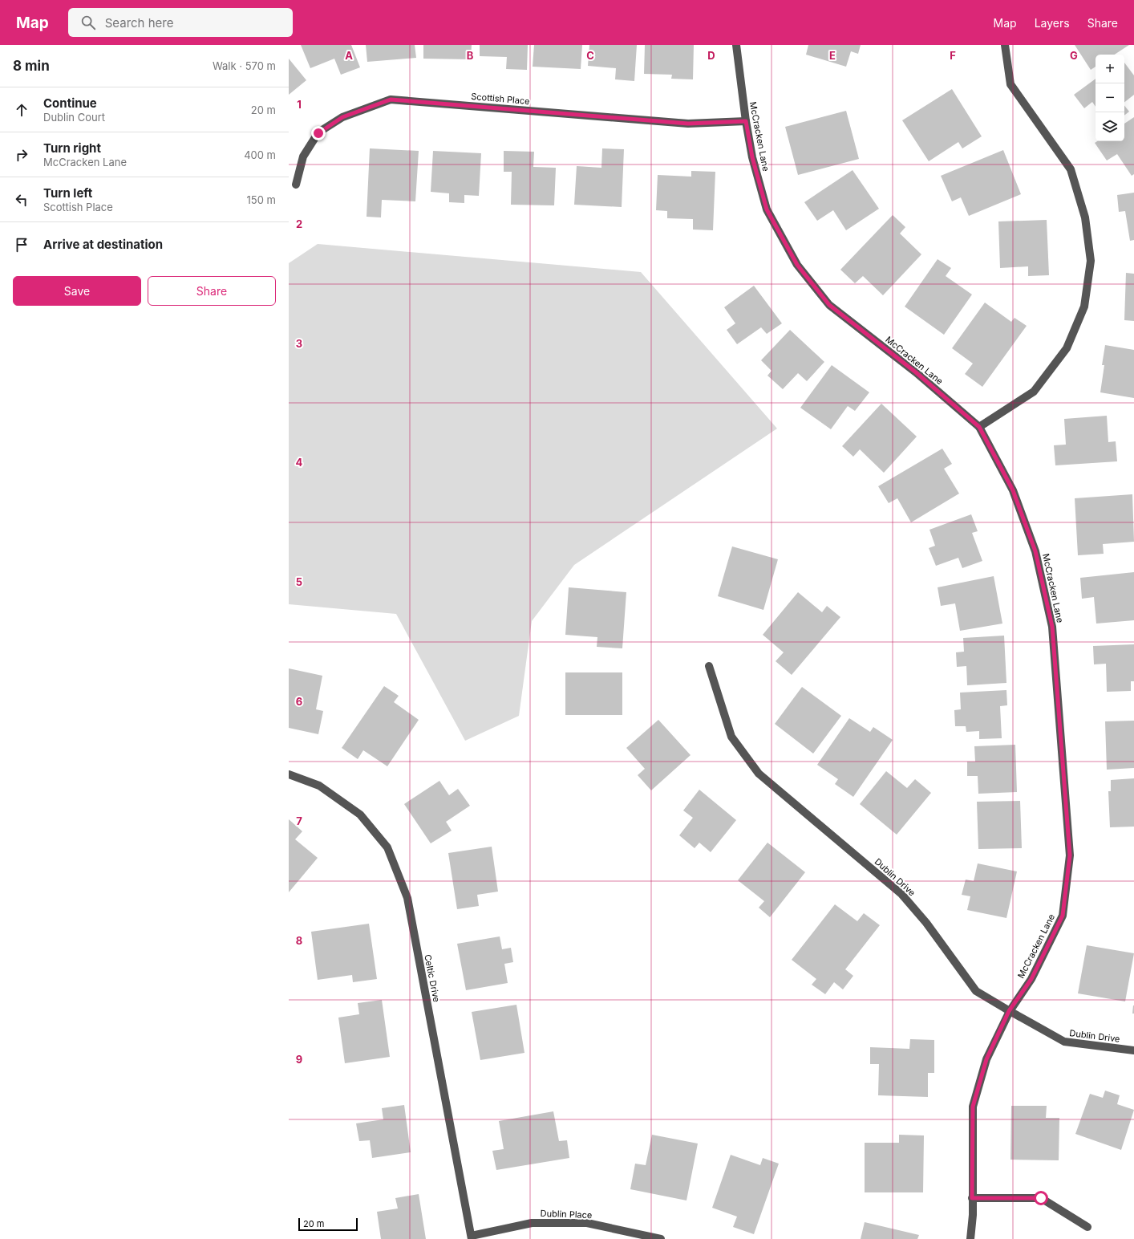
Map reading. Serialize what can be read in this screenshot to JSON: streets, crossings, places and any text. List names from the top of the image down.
{
  "streets": {
    "street": [
      "Scottish Place",
      "McCracken Lane",
      "Dublin Drive",
      "Celtic Drive",
      "Dublin Place"
    ]
  },
  "crossings": [
    ["Scottish Place", "McCracken Lane"],
    ["McCracken Lane", "Dublin Drive"],
    ["Celtic Drive", "Dublin Place"]
  ],
  "scale_bar": "20 m",
  "page": {
    "header": "Map",
    "search": "Search here",
    "nav": ["Map", "Layers", "Share"],
    "heading": ["8 min", "Walk · 570 m"],
    "map_buttons": ["+", "−"],
    "list": [
      ["Continue", "Dublin Court", "20 m"],
      ["Turn right", "McCracken Lane", "400 m"],
      ["Turn left", "Scottish Place", "150 m"],
      "Arrive at destination"
    ],
    "buttons": ["Save", "Share"],
    "scale": "20 m"
  },
  "grid": {
    "columns": [
      "A",
      "B",
      "C",
      "D",
      "E",
      "F",
      "G"
    ],
    "rows": [
      "1",
      "2",
      "3",
      "4",
      "5",
      "6",
      "7",
      "8",
      "9"
    ]
  }
}
